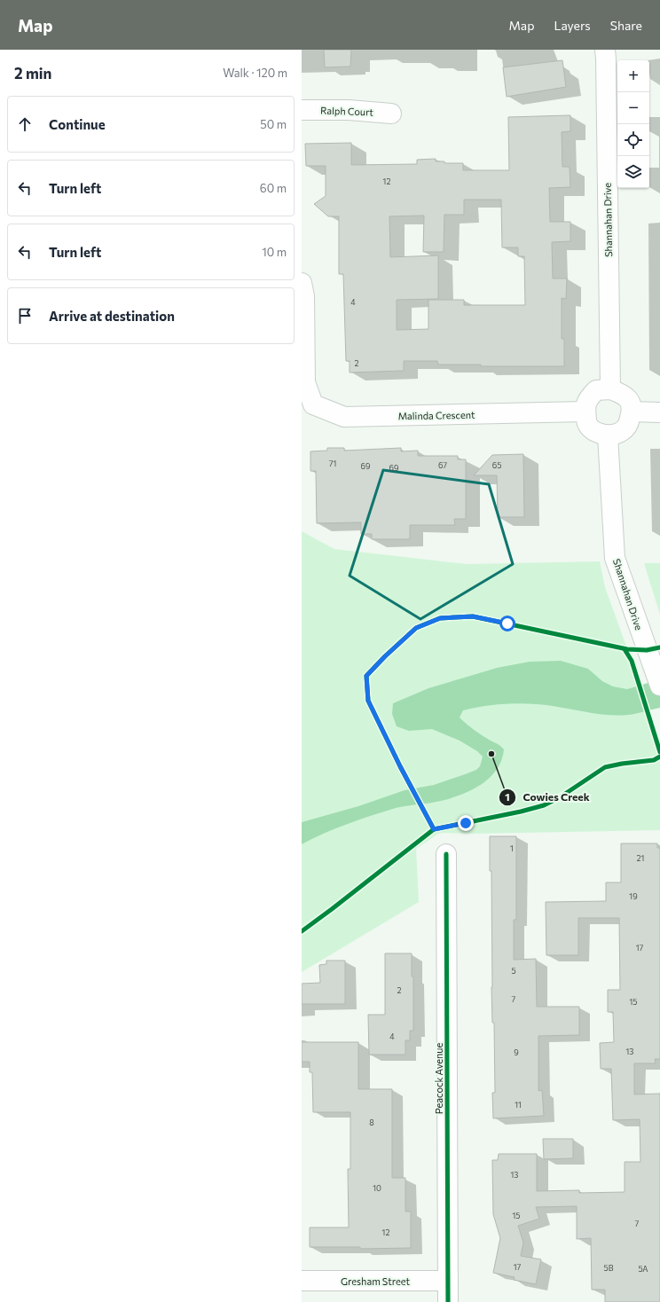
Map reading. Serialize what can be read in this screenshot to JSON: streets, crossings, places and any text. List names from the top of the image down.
{
  "streets": {
    "street": [
      "Ralph Court",
      "Shannahan Drive",
      "Malinda Crescent",
      "Peacock Avenue",
      "Gresham Street"
    ]
  },
  "crossings": [
    ["Shannahan Drive", "Malinda Crescent"],
    ["Peacock Avenue", "Gresham Street"]
  ],
  "places": ["Cowies Creek"],
  "house_numbers": [
    "12",
    "4",
    "2",
    "71",
    "67",
    "65",
    "69",
    "69",
    "1",
    "21",
    "19",
    "17",
    "5",
    "2",
    "7",
    "15",
    "4",
    "13",
    "9",
    "11",
    "8",
    "13",
    "10",
    "15",
    "7",
    "12",
    "17",
    "5B",
    "5A"
  ],
  "page": {
    "header": "Map",
    "nav": ["Map", "Layers", "Share"],
    "heading": ["2 min", "Walk · 120 m"],
    "map_buttons": ["+", "−"],
    "list": [
      ["Continue", "50 m"],
      ["Turn left", "60 m"],
      ["Turn left", "10 m"],
      "Arrive at destination"
    ]
  }
}
